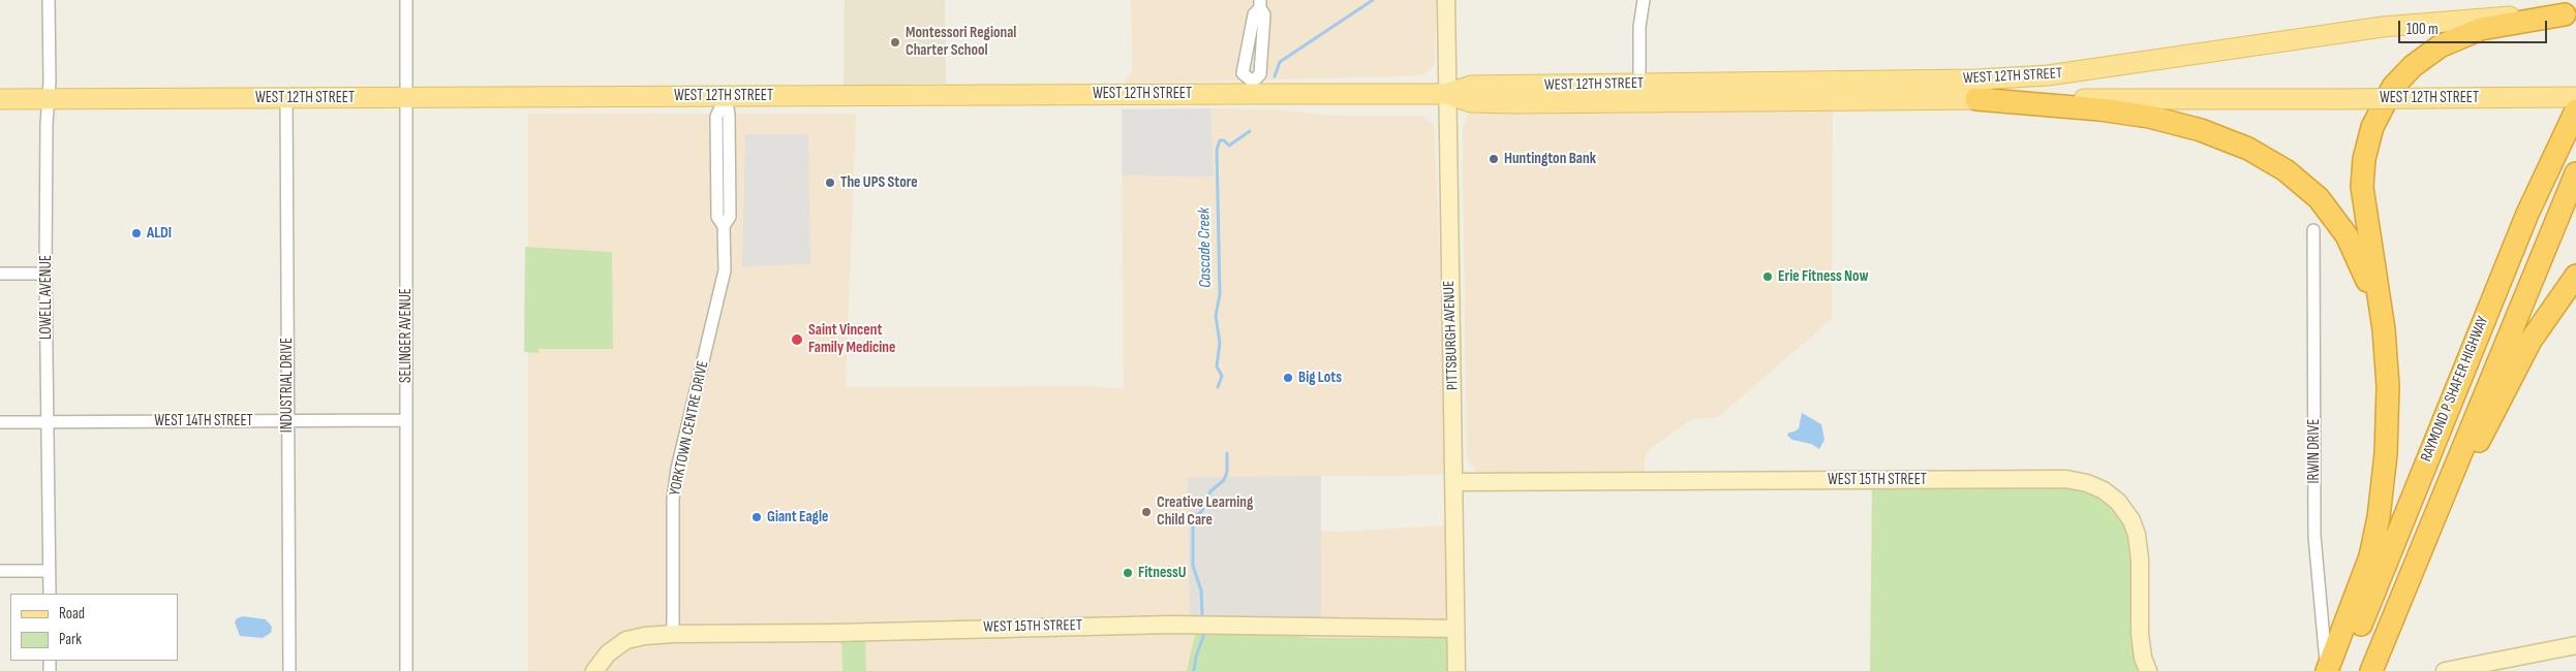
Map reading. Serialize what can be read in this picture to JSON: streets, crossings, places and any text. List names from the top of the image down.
{
  "streets": {
    "highway": ["RAYMOND P SHAFER HIGHWAY"],
    "main road": ["WEST 12TH STREET"],
    "street": [
      "LOWELL AVENUE",
      "SELINGER AVENUE",
      "PITTSBURGH AVENUE",
      "INDUSTRIAL DRIVE",
      "WEST 14TH STREET",
      "YORKTOWN CENTRE DRIVE",
      "IRWIN DRIVE",
      "WEST 15TH STREET"
    ]
  },
  "crossings": [
    ["WEST 12TH STREET", "LOWELL AVENUE"],
    ["WEST 12TH STREET", "SELINGER AVENUE"],
    ["WEST 12TH STREET", "PITTSBURGH AVENUE"],
    ["WEST 12TH STREET", "INDUSTRIAL DRIVE"],
    ["WEST 12TH STREET", "YORKTOWN CENTRE DRIVE"],
    ["LOWELL AVENUE", "WEST 14TH STREET"],
    ["SELINGER AVENUE", "WEST 14TH STREET"],
    ["PITTSBURGH AVENUE", "WEST 15TH STREET"],
    ["INDUSTRIAL DRIVE", "WEST 14TH STREET"],
    ["YORKTOWN CENTRE DRIVE", "WEST 15TH STREET"]
  ],
  "water": ["Cascade Creek"],
  "places": [
    "Montessori Regional Charter School",
    "Huntington Bank",
    "The UPS Store",
    "ALDI",
    "Erie Fitness Now",
    "Saint Vincent Family Medicine",
    "Big Lots",
    "Creative Learning Child Care",
    "Giant Eagle",
    "FitnessU"
  ],
  "legend": ["Road", "Park"],
  "scale_bar": "100 m"
}
